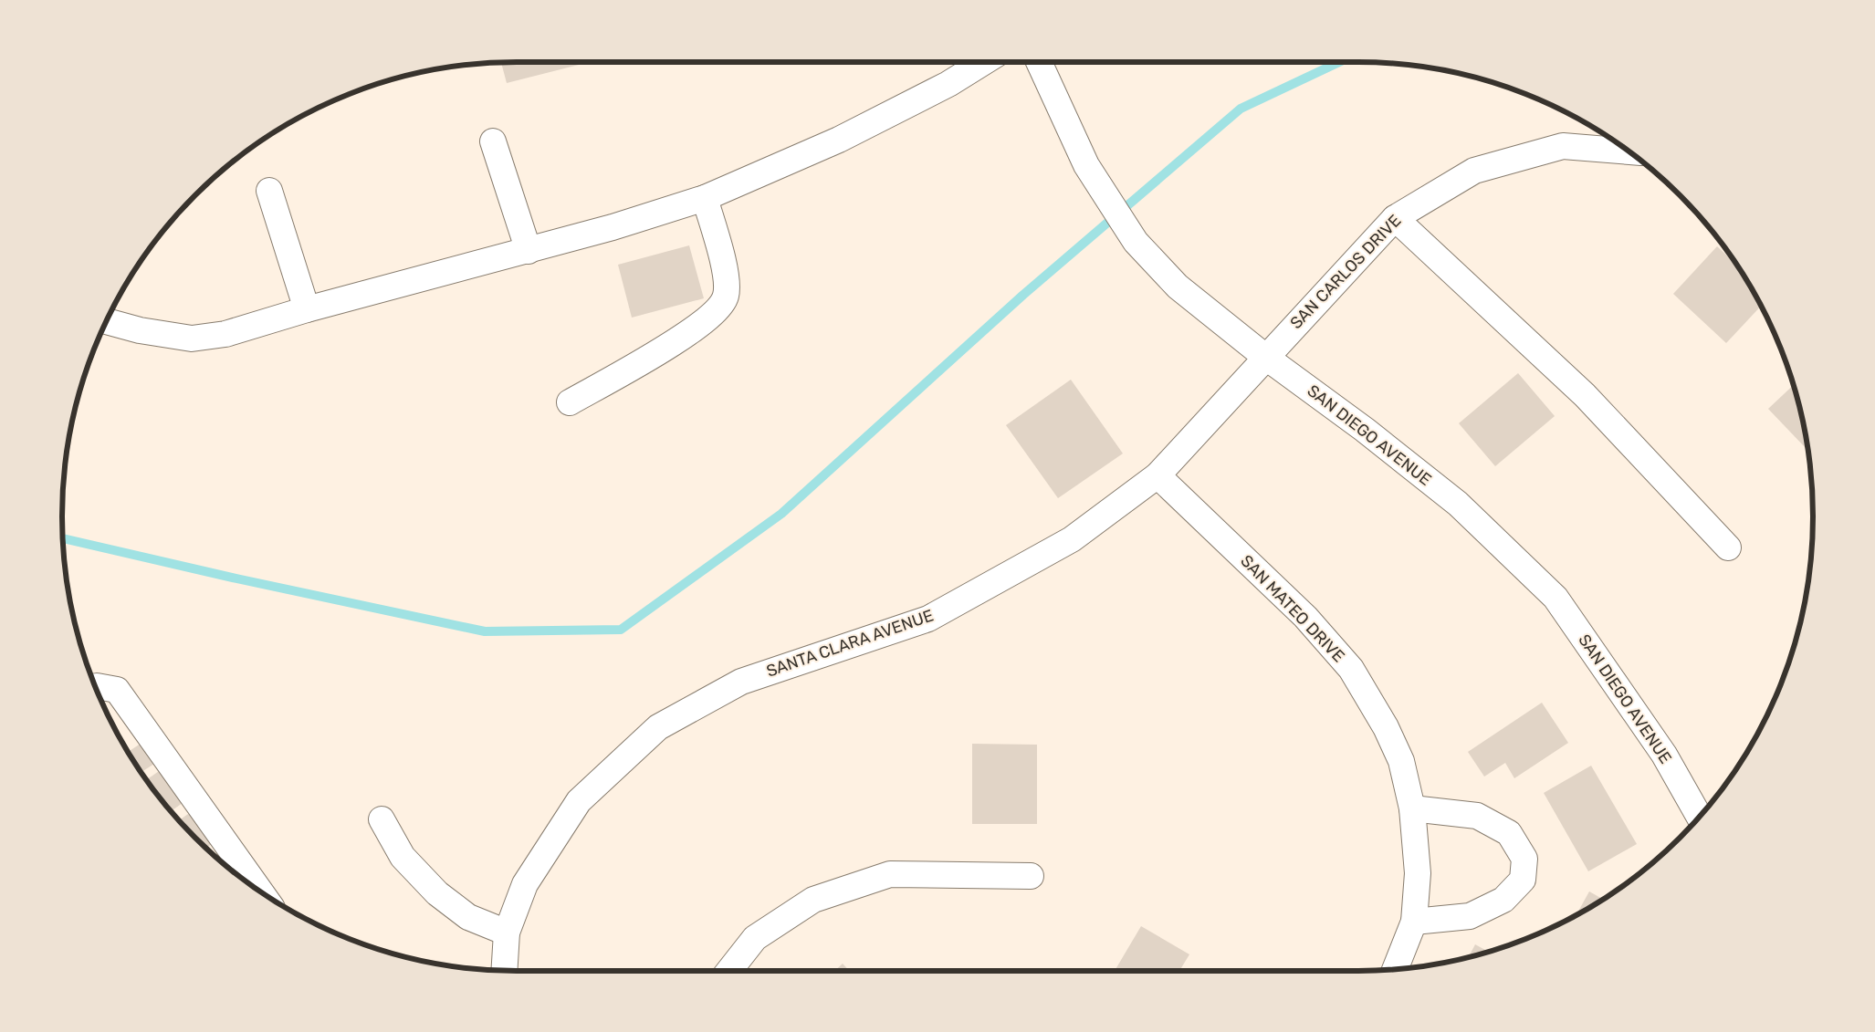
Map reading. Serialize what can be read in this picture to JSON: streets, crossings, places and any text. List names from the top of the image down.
{
  "streets": {
    "street": [
      "SAN CARLOS DRIVE",
      "SAN DIEGO AVENUE",
      "SAN MATEO DRIVE",
      "SANTA CLARA AVENUE"
    ]
  },
  "crossings": [
    ["SAN CARLOS DRIVE", "SAN DIEGO AVENUE"],
    ["SAN CARLOS DRIVE", "SANTA CLARA AVENUE"],
    ["SAN DIEGO AVENUE", "SANTA CLARA AVENUE"],
    ["SAN MATEO DRIVE", "SANTA CLARA AVENUE"]
  ]
}
